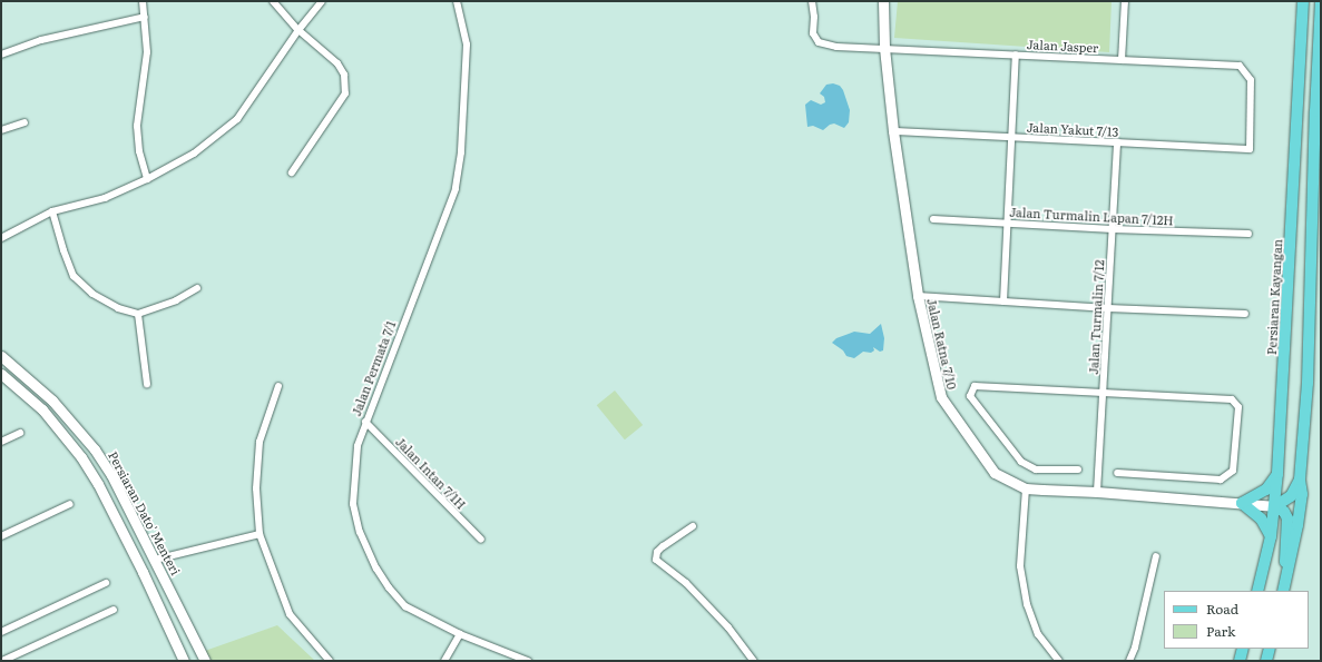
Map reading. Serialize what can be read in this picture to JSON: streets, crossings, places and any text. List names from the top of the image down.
{
  "streets": {
    "main road": ["Persiaran Kayangan"],
    "street": [
      "Jalan Jasper",
      "Jalan Yakut 7/13",
      "Jalan Turmalin Lapan 7/12H",
      "Jalan Turmalin 7/12",
      "Jalan Ratna 7/10",
      "Jalan Permata 7/1",
      "Jalan Intan 7/1H",
      "Persiaran Dato' Menteri"
    ]
  },
  "crossings": [
    ["Jalan Jasper", "Jalan Yakut 7/13"],
    ["Jalan Jasper", "Jalan Ratna 7/10"],
    ["Jalan Yakut 7/13", "Jalan Turmalin 7/12"],
    ["Jalan Yakut 7/13", "Jalan Ratna 7/10"],
    ["Jalan Turmalin Lapan 7/12H", "Jalan Turmalin 7/12"],
    ["Persiaran Kayangan", "Jalan Ratna 7/10"],
    ["Jalan Turmalin 7/12", "Jalan Ratna 7/10"],
    ["Jalan Permata 7/1", "Jalan Intan 7/1H"]
  ],
  "legend": ["Road", "Park"]
}
